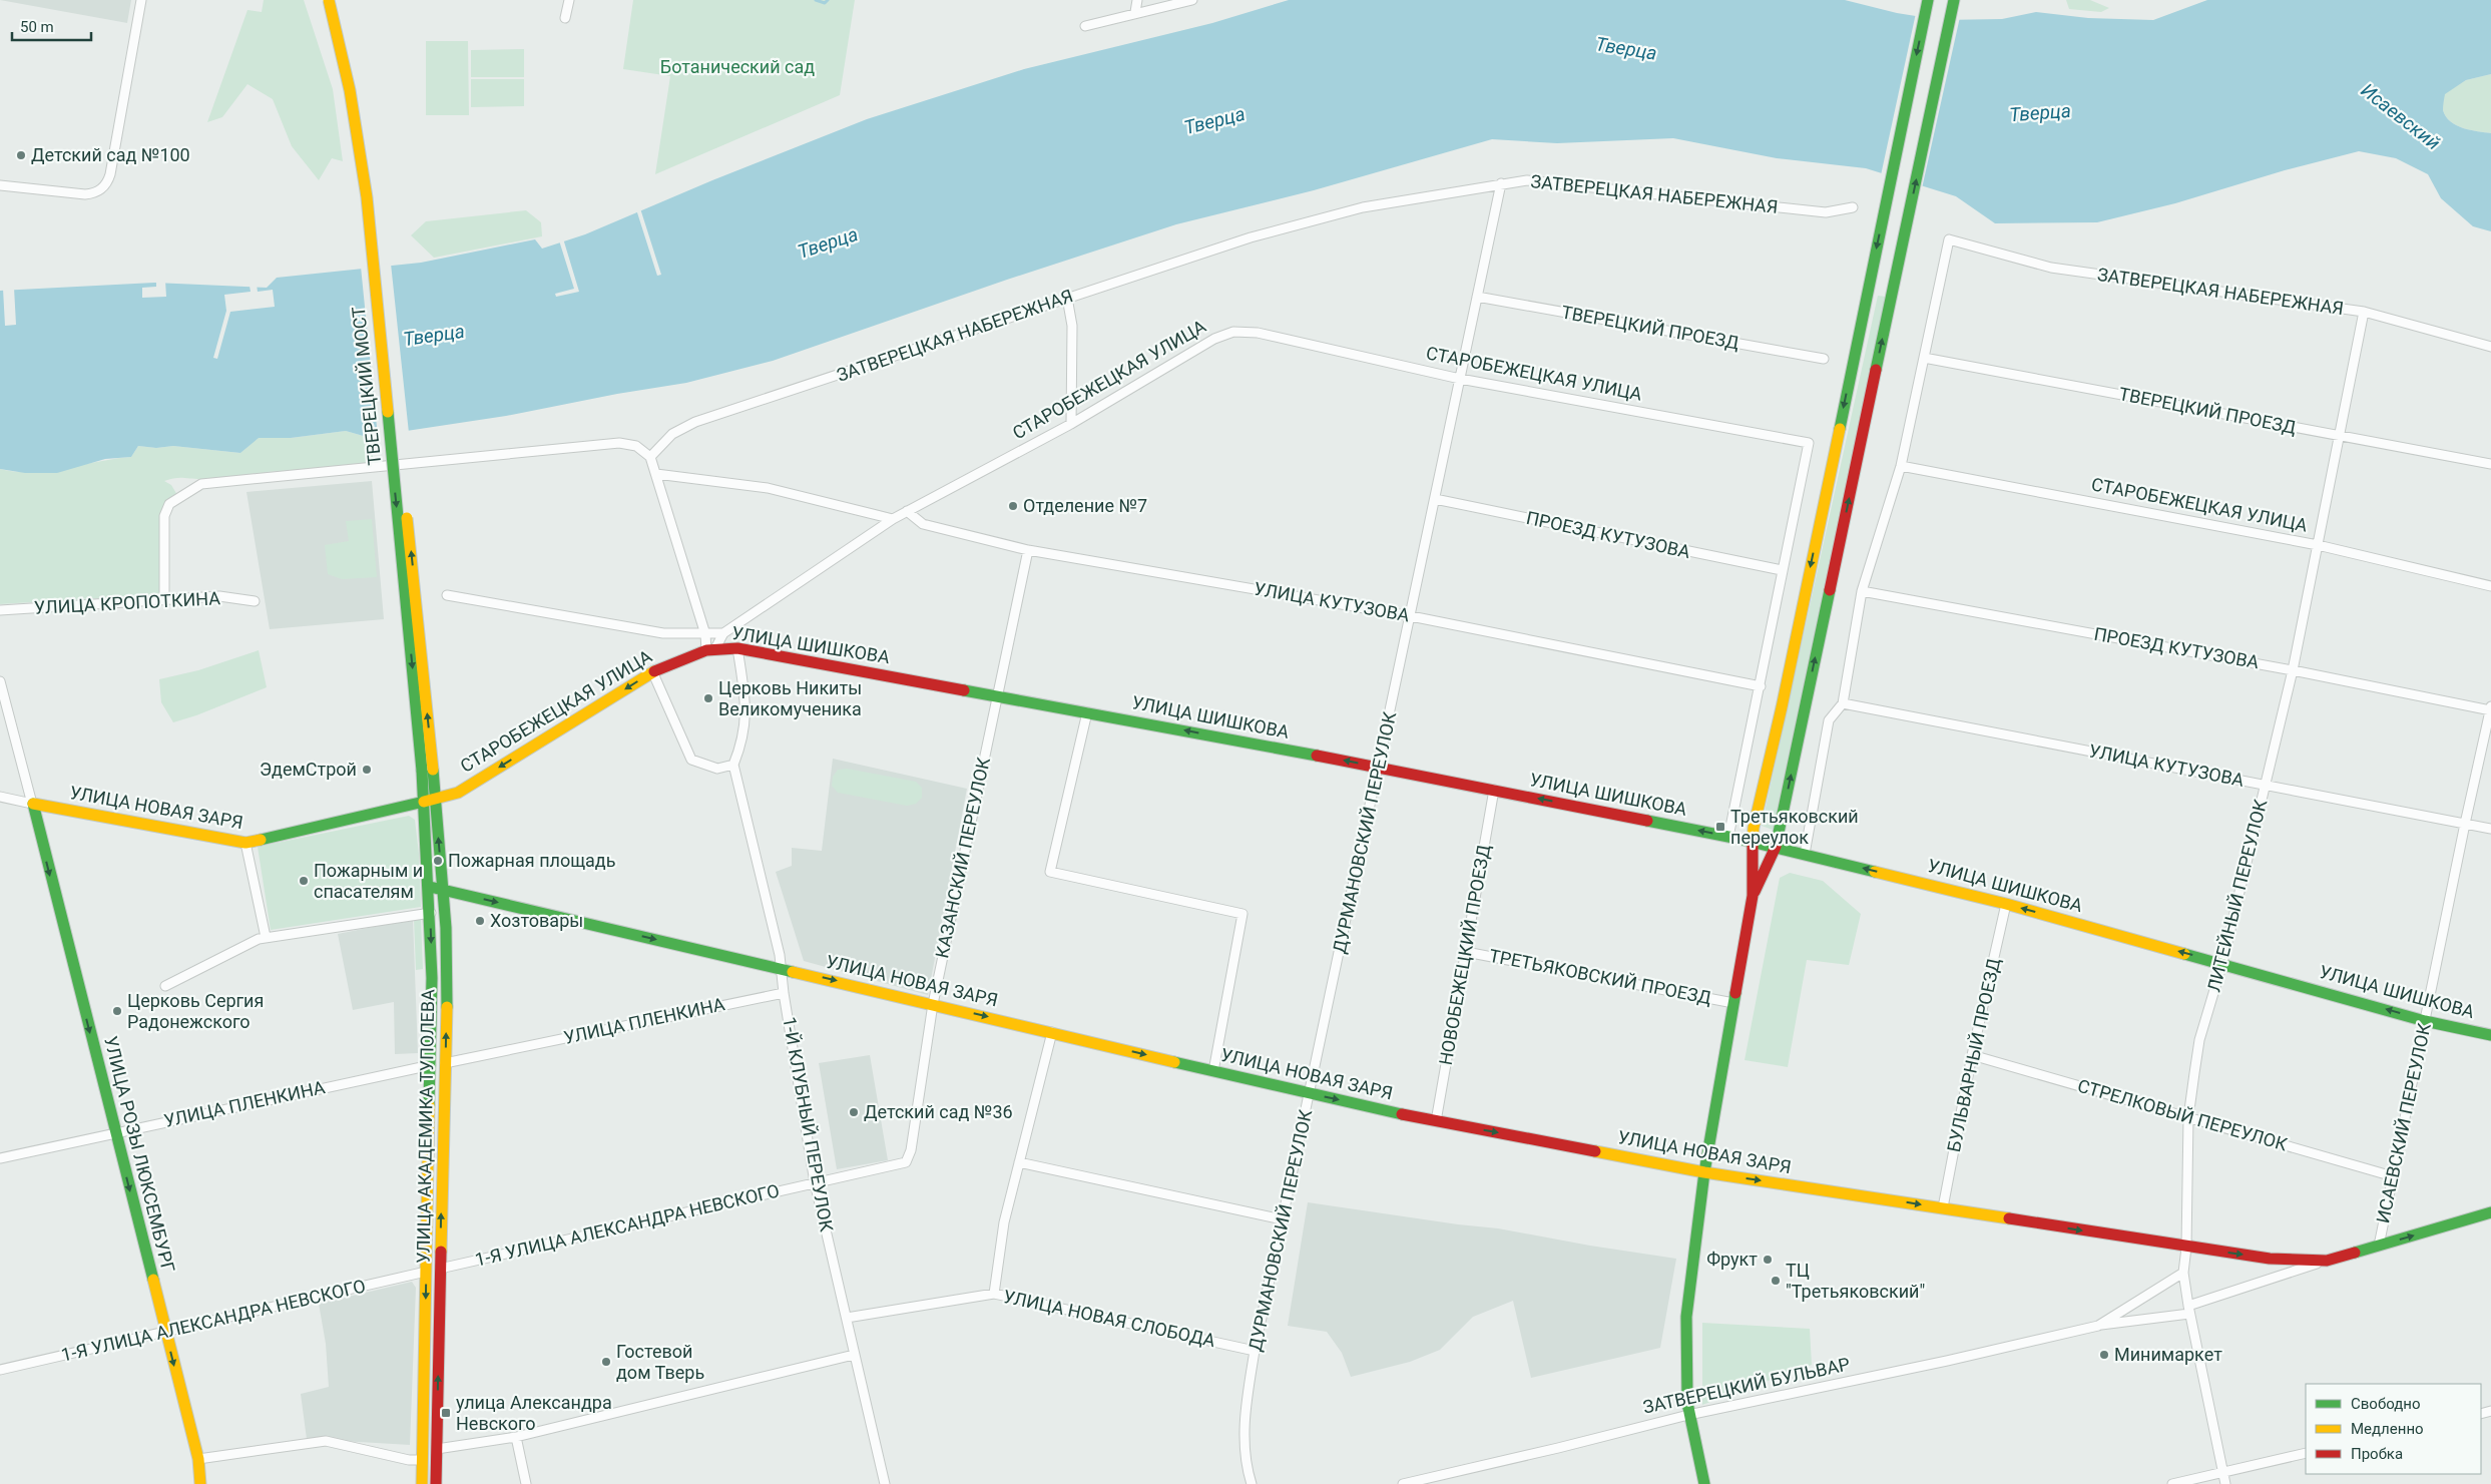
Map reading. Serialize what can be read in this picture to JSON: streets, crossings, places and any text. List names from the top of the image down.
{
  "streets": {
    "main road": [
      "СТАРОБЕЖЕЦКАЯ УЛИЦА",
      "ТВЕРЕЦКИЙ МОСТ",
      "УЛИЦА ШИШКОВА",
      "УЛИЦА НОВАЯ ЗАРЯ",
      "УЛИЦА АКАДЕМИКА ТУПОЛЕВА",
      "УЛИЦА РОЗЫ ЛЮКСЕМБУРГ",
      "ЗАТВЕРЕЦКИЙ БУЛЬВАР"
    ],
    "street": [
      "ЗАТВЕРЕЦКАЯ НАБЕРЕЖНАЯ",
      "ТВЕРЕЦКИЙ ПРОЕЗД",
      "ПРОЕЗД КУТУЗОВА",
      "УЛИЦА КУТУЗОВА",
      "УЛИЦА КРОПОТКИНА",
      "ДУРМАНОВСКИЙ ПЕРЕУЛОК",
      "КАЗАНСКИЙ ПЕРЕУЛОК",
      "ЛИТЕЙНЫЙ ПЕРЕУЛОК",
      "НОВОБЕЖЕЦКИЙ ПРОЕЗД",
      "ТРЕТЬЯКОВСКИЙ ПРОЕЗД",
      "УЛИЦА ПЛЕНКИНА",
      "БУЛЬВАРНЫЙ ПРОЕЗД",
      "СТРЕЛКОВЫЙ ПЕРЕУЛОК",
      "ИСАЕВСКИЙ ПЕРЕУЛОК",
      "1-Й КЛУБНЫЙ ПЕРЕУЛОК",
      "1-Я УЛИЦА АЛЕКСАНДРА НЕВСКОГО",
      "УЛИЦА НОВАЯ СЛОБОДА"
    ]
  },
  "crossings": [
    ["ЗАТВЕРЕЦКАЯ НАБЕРЕЖНАЯ", "ТВЕРЕЦКИЙ ПРОЕЗД"],
    ["ЗАТВЕРЕЦКАЯ НАБЕРЕЖНАЯ", "ДУРМАНОВСКИЙ ПЕРЕУЛОК"],
    ["ЗАТВЕРЕЦКАЯ НАБЕРЕЖНАЯ", "ЛИТЕЙНЫЙ ПЕРЕУЛОК"],
    ["ТВЕРЕЦКИЙ ПРОЕЗД", "ДУРМАНОВСКИЙ ПЕРЕУЛОК"],
    ["ТВЕРЕЦКИЙ ПРОЕЗД", "ЛИТЕЙНЫЙ ПЕРЕУЛОК"],
    ["СТАРОБЕЖЕЦКАЯ УЛИЦА", "ПРОЕЗД КУТУЗОВА"],
    ["СТАРОБЕЖЕЦКАЯ УЛИЦА", "УЛИЦА КУТУЗОВА"],
    ["СТАРОБЕЖЕЦКАЯ УЛИЦА", "УЛИЦА ШИШКОВА"],
    ["СТАРОБЕЖЕЦКАЯ УЛИЦА", "УЛИЦА НОВАЯ ЗАРЯ"],
    ["СТАРОБЕЖЕЦКАЯ УЛИЦА", "ДУРМАНОВСКИЙ ПЕРЕУЛОК"],
    ["СТАРОБЕЖЕЦКАЯ УЛИЦА", "ЛИТЕЙНЫЙ ПЕРЕУЛОК"],
    ["СТАРОБЕЖЕЦКАЯ УЛИЦА", "УЛИЦА АКАДЕМИКА ТУПОЛЕВА"],
    ["ТВЕРЕЦКИЙ МОСТ", "УЛИЦА АКАДЕМИКА ТУПОЛЕВА"],
    ["ПРОЕЗД КУТУЗОВА", "ДУРМАНОВСКИЙ ПЕРЕУЛОК"],
    ["ПРОЕЗД КУТУЗОВА", "ЛИТЕЙНЫЙ ПЕРЕУЛОК"],
    ["ПРОЕЗД КУТУЗОВА", "ИСАЕВСКИЙ ПЕРЕУЛОК"],
    ["УЛИЦА КУТУЗОВА", "ДУРМАНОВСКИЙ ПЕРЕУЛОК"],
    ["УЛИЦА КУТУЗОВА", "КАЗАНСКИЙ ПЕРЕУЛОК"],
    ["УЛИЦА КУТУЗОВА", "ЛИТЕЙНЫЙ ПЕРЕУЛОК"],
    ["УЛИЦА КУТУЗОВА", "ИСАЕВСКИЙ ПЕРЕУЛОК"],
    ["УЛИЦА ШИШКОВА", "ДУРМАНОВСКИЙ ПЕРЕУЛОК"],
    ["УЛИЦА ШИШКОВА", "КАЗАНСКИЙ ПЕРЕУЛОК"],
    ["УЛИЦА ШИШКОВА", "ЛИТЕЙНЫЙ ПЕРЕУЛОК"],
    ["УЛИЦА ШИШКОВА", "НОВОБЕЖЕЦКИЙ ПРОЕЗД"],
    ["УЛИЦА ШИШКОВА", "БУЛЬВАРНЫЙ ПРОЕЗД"],
    ["УЛИЦА ШИШКОВА", "ИСАЕВСКИЙ ПЕРЕУЛОК"],
    ["УЛИЦА НОВАЯ ЗАРЯ", "ДУРМАНОВСКИЙ ПЕРЕУЛОК"],
    ["УЛИЦА НОВАЯ ЗАРЯ", "КАЗАНСКИЙ ПЕРЕУЛОК"],
    ["УЛИЦА НОВАЯ ЗАРЯ", "ЛИТЕЙНЫЙ ПЕРЕУЛОК"],
    ["УЛИЦА НОВАЯ ЗАРЯ", "НОВОБЕЖЕЦКИЙ ПРОЕЗД"],
    ["УЛИЦА НОВАЯ ЗАРЯ", "БУЛЬВАРНЫЙ ПРОЕЗД"],
    ["УЛИЦА НОВАЯ ЗАРЯ", "1-Й КЛУБНЫЙ ПЕРЕУЛОК"],
    ["УЛИЦА НОВАЯ ЗАРЯ", "УЛИЦА АКАДЕМИКА ТУПОЛЕВА"],
    ["УЛИЦА НОВАЯ ЗАРЯ", "УЛИЦА РОЗЫ ЛЮКСЕМБУРГ"],
    ["УЛИЦА НОВАЯ ЗАРЯ", "ЗАТВЕРЕЦКИЙ БУЛЬВАР"],
    ["ДУРМАНОВСКИЙ ПЕРЕУЛОК", "УЛИЦА НОВАЯ СЛОБОДА"],
    ["КАЗАНСКИЙ ПЕРЕУЛОК", "1-Й КЛУБНЫЙ ПЕРЕУЛОК"],
    ["КАЗАНСКИЙ ПЕРЕУЛОК", "1-Я УЛИЦА АЛЕКСАНДРА НЕВСКОГО"],
    ["ЛИТЕЙНЫЙ ПЕРЕУЛОК", "СТРЕЛКОВЫЙ ПЕРЕУЛОК"],
    ["ЛИТЕЙНЫЙ ПЕРЕУЛОК", "ЗАТВЕРЕЦКИЙ БУЛЬВАР"],
    ["НОВОБЕЖЕЦКИЙ ПРОЕЗД", "ТРЕТЬЯКОВСКИЙ ПРОЕЗД"],
    ["УЛИЦА ПЛЕНКИНА", "1-Й КЛУБНЫЙ ПЕРЕУЛОК"],
    ["УЛИЦА ПЛЕНКИНА", "УЛИЦА АКАДЕМИКА ТУПОЛЕВА"],
    ["УЛИЦА ПЛЕНКИНА", "УЛИЦА РОЗЫ ЛЮКСЕМБУРГ"],
    ["БУЛЬВАРНЫЙ ПРОЕЗД", "СТРЕЛКОВЫЙ ПЕРЕУЛОК"],
    ["СТРЕЛКОВЫЙ ПЕРЕУЛОК", "ИСАЕВСКИЙ ПЕРЕУЛОК"],
    ["ИСАЕВСКИЙ ПЕРЕУЛОК", "ЗАТВЕРЕЦКИЙ БУЛЬВАР"],
    ["1-Й КЛУБНЫЙ ПЕРЕУЛОК", "1-Я УЛИЦА АЛЕКСАНДРА НЕВСКОГО"],
    ["1-Й КЛУБНЫЙ ПЕРЕУЛОК", "УЛИЦА НОВАЯ СЛОБОДА"],
    ["УЛИЦА АКАДЕМИКА ТУПОЛЕВА", "1-Я УЛИЦА АЛЕКСАНДРА НЕВСКОГО"],
    ["УЛИЦА РОЗЫ ЛЮКСЕМБУРГ", "1-Я УЛИЦА АЛЕКСАНДРА НЕВСКОГО"]
  ],
  "one_way": ["УЛИЦА ШИШКОВА", "УЛИЦА НОВАЯ ЗАРЯ", "УЛИЦА РОЗЫ ЛЮКСЕМБУРГ"],
  "water": ["Тверца", "Исаевский"],
  "parks": ["Ботанический сад"],
  "places": {
    "other": [
      "Детский сад №100",
      "Отделение №7",
      "Церковь Никиты Великомученика",
      "ЭдемСтрой",
      "Пожарная площадь",
      "Пожарным и спасателям",
      "Хозтовары",
      "Церковь Сергия Радонежского",
      "Детский сад №36",
      "Фрукт",
      "ТЦ \"Третьяковский\"",
      "Минимаркет",
      "Гостевой дом Тверь"
    ],
    "transit": ["Третьяковский переулок", "улица Александра Невского"]
  },
  "legend": ["Свободно", "Медленно", "Пробка"],
  "scale_bar": "50 m"
}
